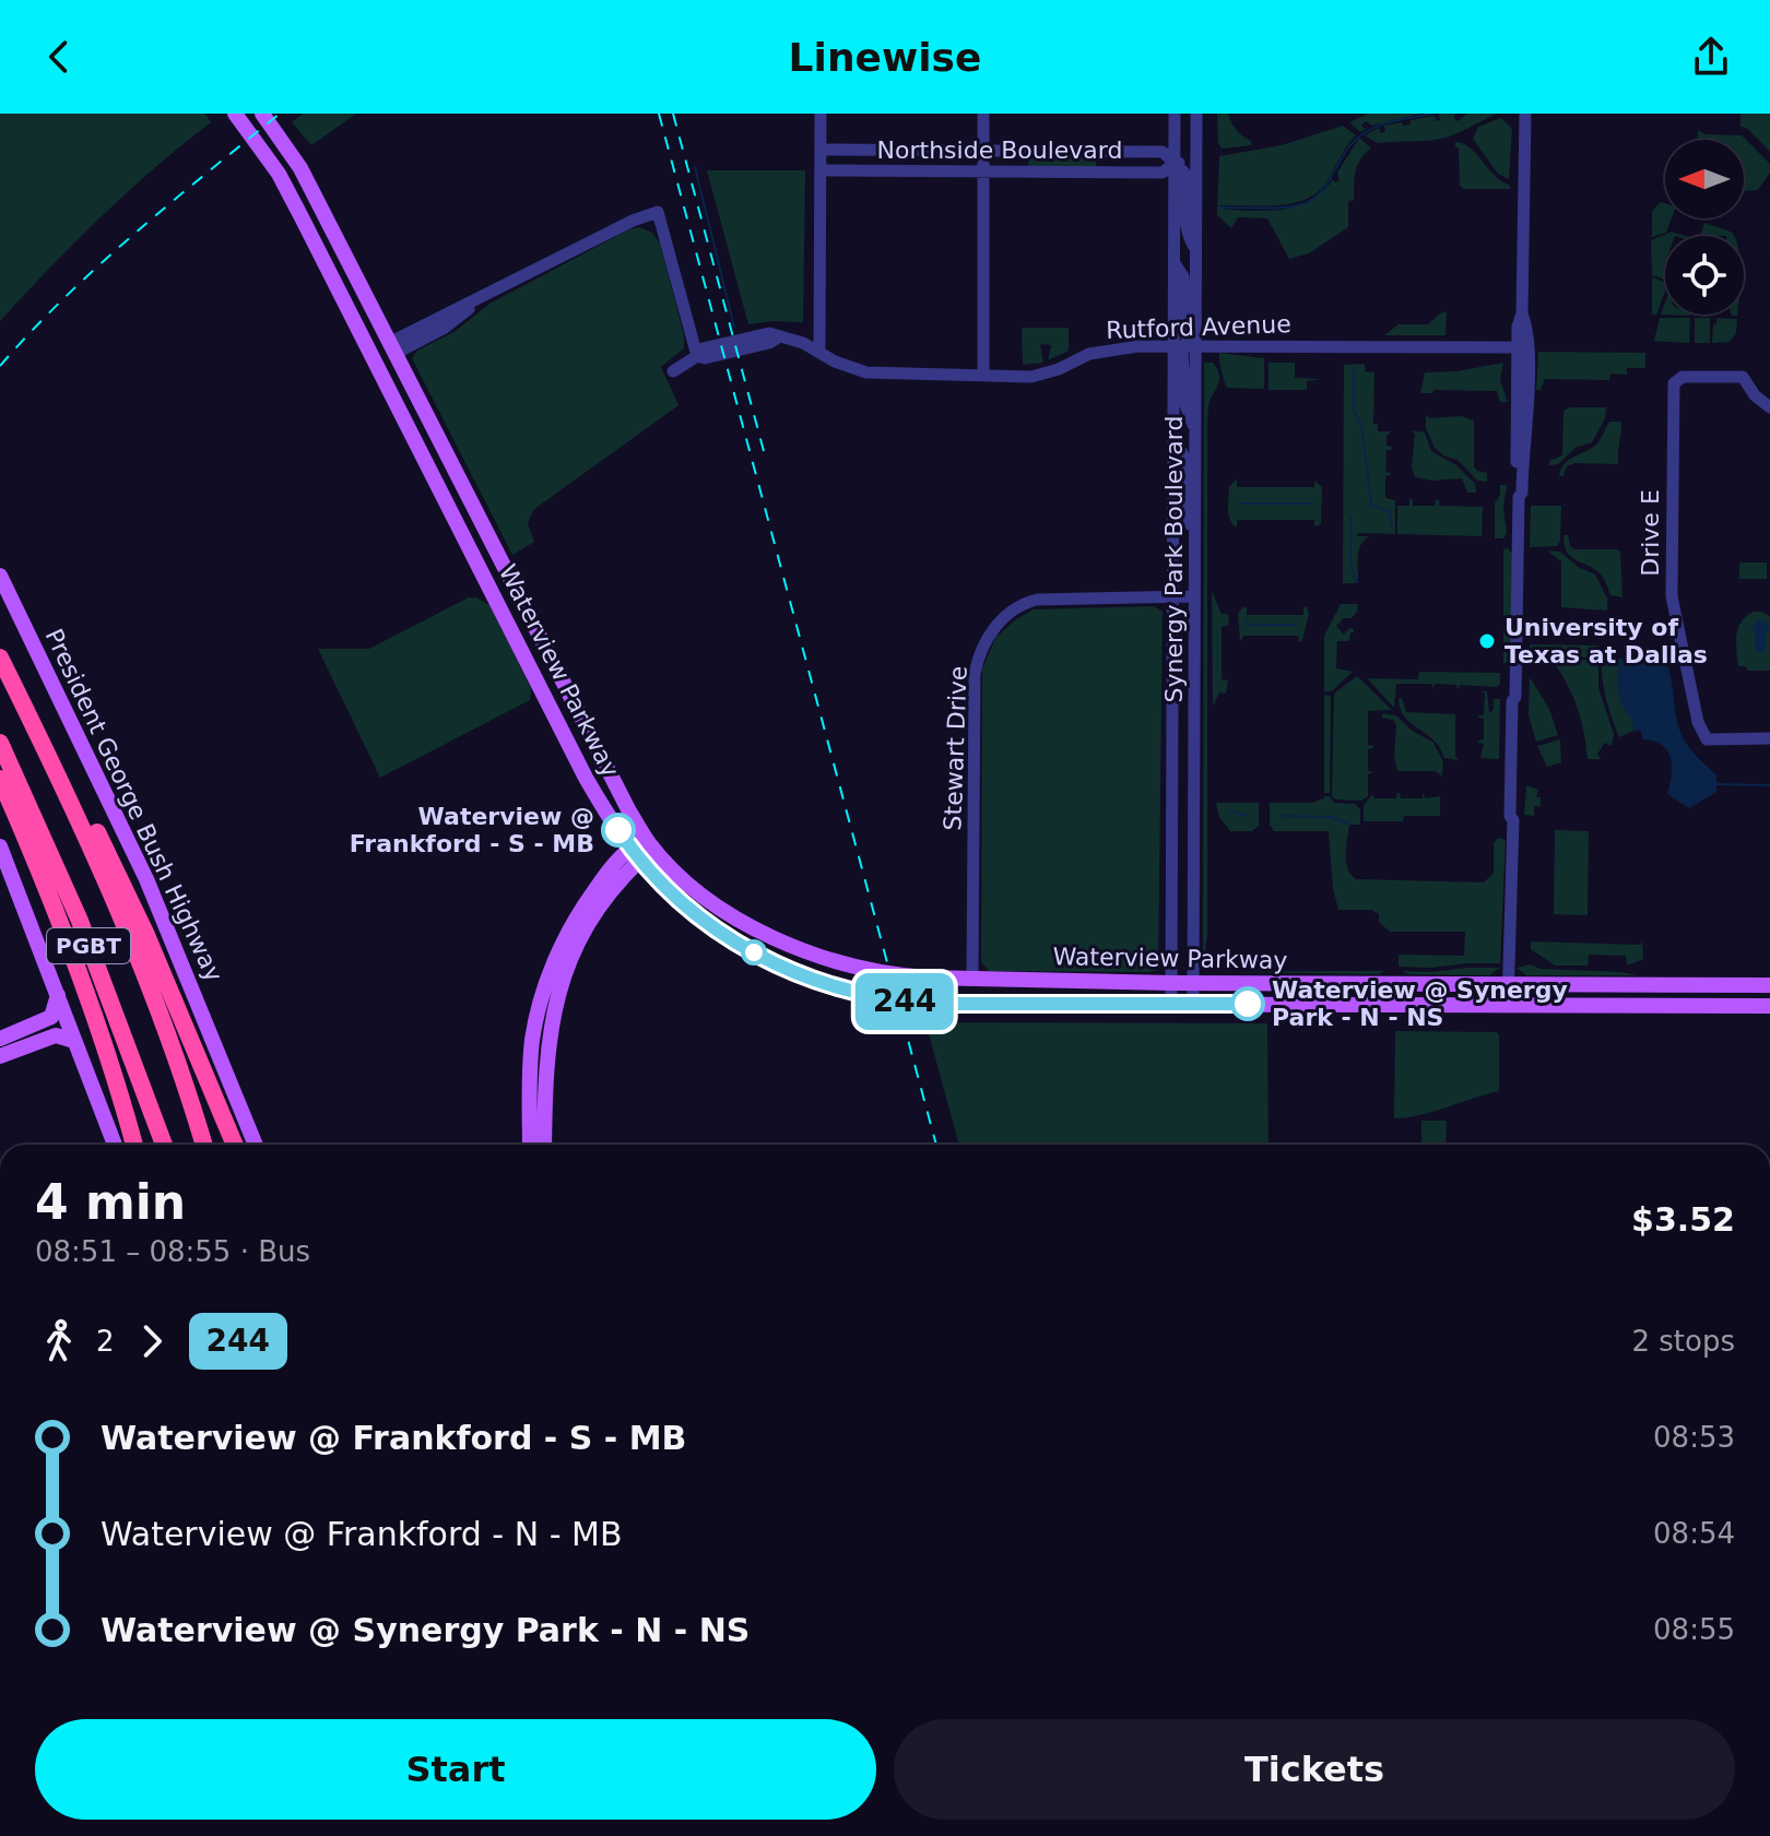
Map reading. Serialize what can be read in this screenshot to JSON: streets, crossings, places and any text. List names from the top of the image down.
{
  "streets": {
    "highway": ["PGBT"],
    "main road": ["Waterview Parkway", "President George Bush Highway"],
    "street": [
      "Northside Boulevard",
      "Rutford Avenue",
      "Drive E",
      "Synergy Park Boulevard",
      "Stewart Drive"
    ]
  },
  "crossings": [
    ["Northside Boulevard", "Synergy Park Boulevard"],
    ["Rutford Avenue", "Synergy Park Boulevard"],
    ["Synergy Park Boulevard", "Waterview Parkway"],
    ["Synergy Park Boulevard", "Stewart Drive"],
    ["Waterview Parkway", "Stewart Drive"]
  ],
  "places": ["University of Texas at Dallas", "Waterview @ Frankford - S - MB", "Waterview @ Synergy Park - N - NS"],
  "lines": ["bus line 244"],
  "north": "left",
  "page": {
    "header": "Linewise",
    "on_map": "244",
    "heading": ["4 min", "08:51 – 08:55 · Bus", "$3.52"],
    "legs": ["2", "244", "2 stops"],
    "list": [
      {
        "name": "Waterview @ Frankford - S - MB",
        "value": "08:53"
      },
      {
        "name": "Waterview @ Frankford - N - MB",
        "value": "08:54"
      },
      {
        "name": "Waterview @ Synergy Park - N - NS",
        "value": "08:55"
      }
    ],
    "buttons": ["Start", "Tickets"]
  }
}
